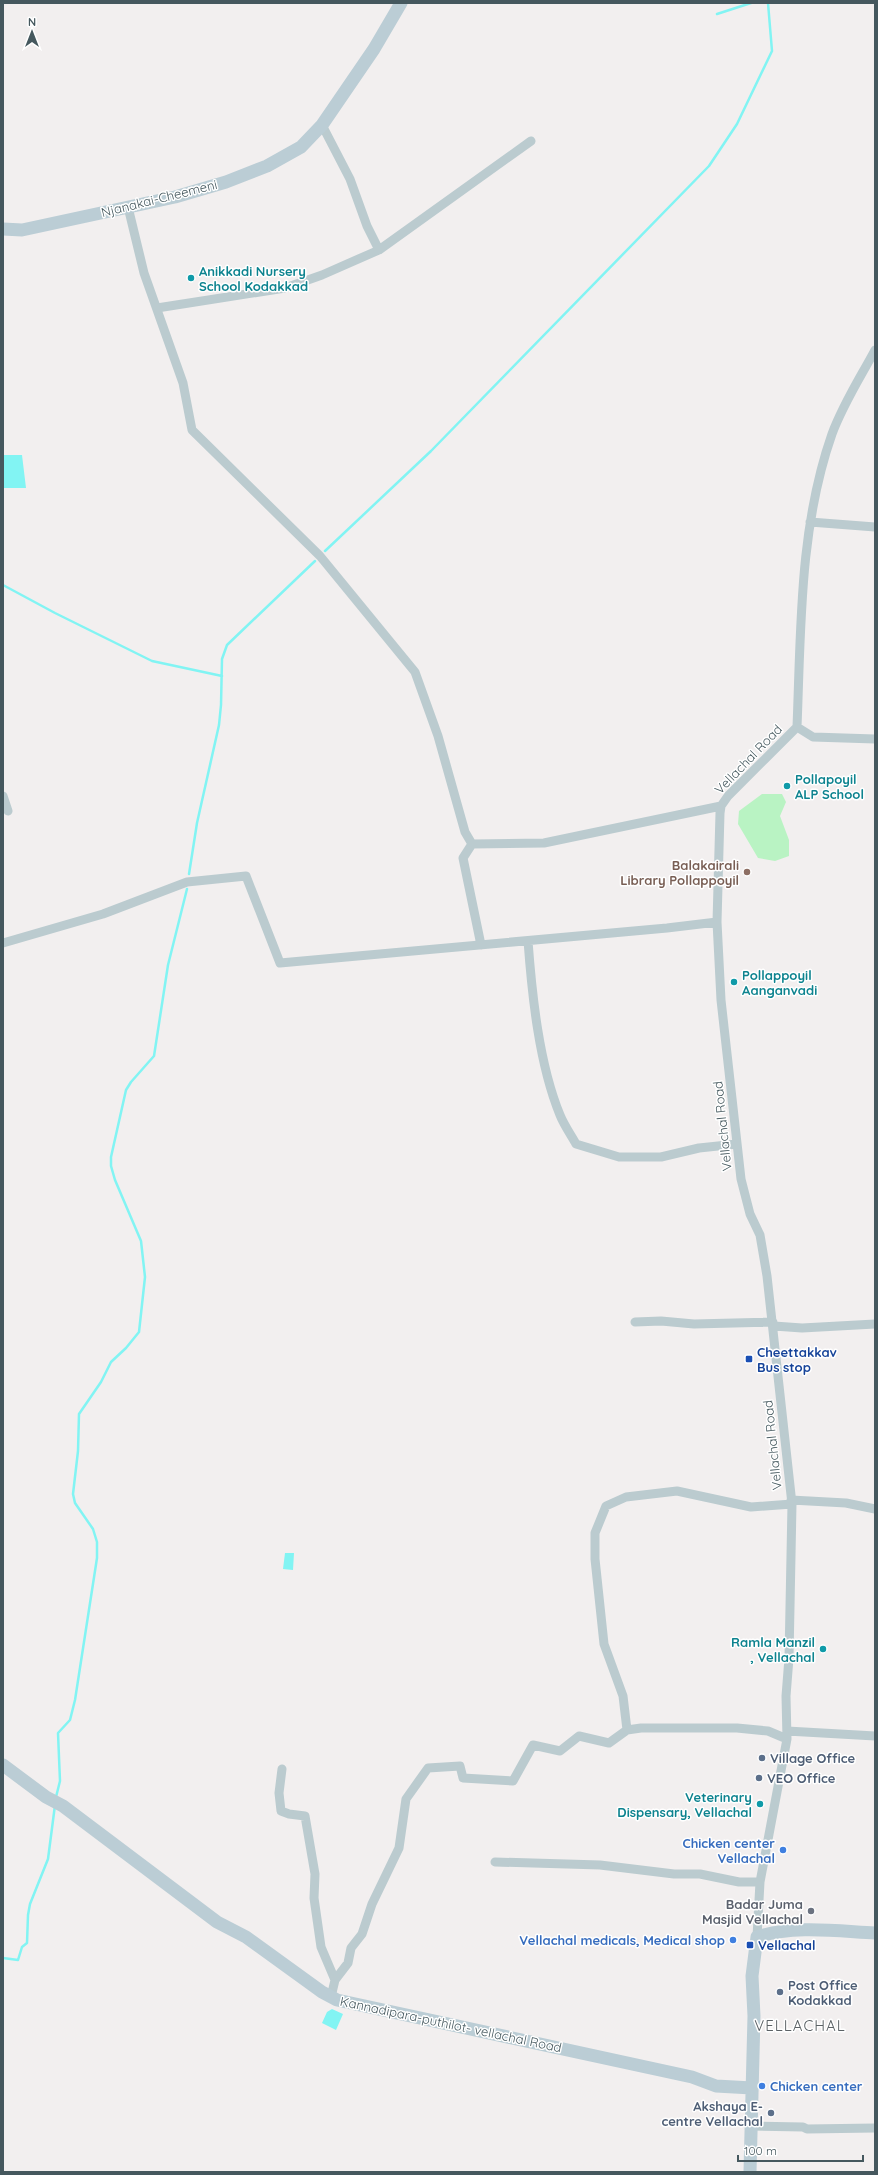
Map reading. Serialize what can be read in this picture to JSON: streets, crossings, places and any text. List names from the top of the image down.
{
  "streets": {
    "main road": ["Njanakai-Cheemeni", "Kannadipara-puthilot- vellachal Road"],
    "street": ["Vellachal Road"]
  },
  "districts": ["VELLACHAL"],
  "places": {
    "other": [
      "Anikkadi Nursery School Kodakkad",
      "Pollapoyil ALP School",
      "Balakairali Library Pollappoyil",
      "Pollappoyil Aanganvadi",
      "Ramla Manzil , Vellachal",
      "Village Office",
      "VEO Office",
      "Veterinary Dispensary, Vellachal",
      "Chicken center Vellachal",
      "Badar Juma Masjid Vellachal",
      "Vellachal medicals, Medical shop",
      "Post Office Kodakkad",
      "Chicken center",
      "Akshaya E- centre Vellachal"
    ],
    "transit": ["Cheettakkav Bus stop", "Vellachal"]
  },
  "scale_bar": "100 m",
  "north": "top"
}
